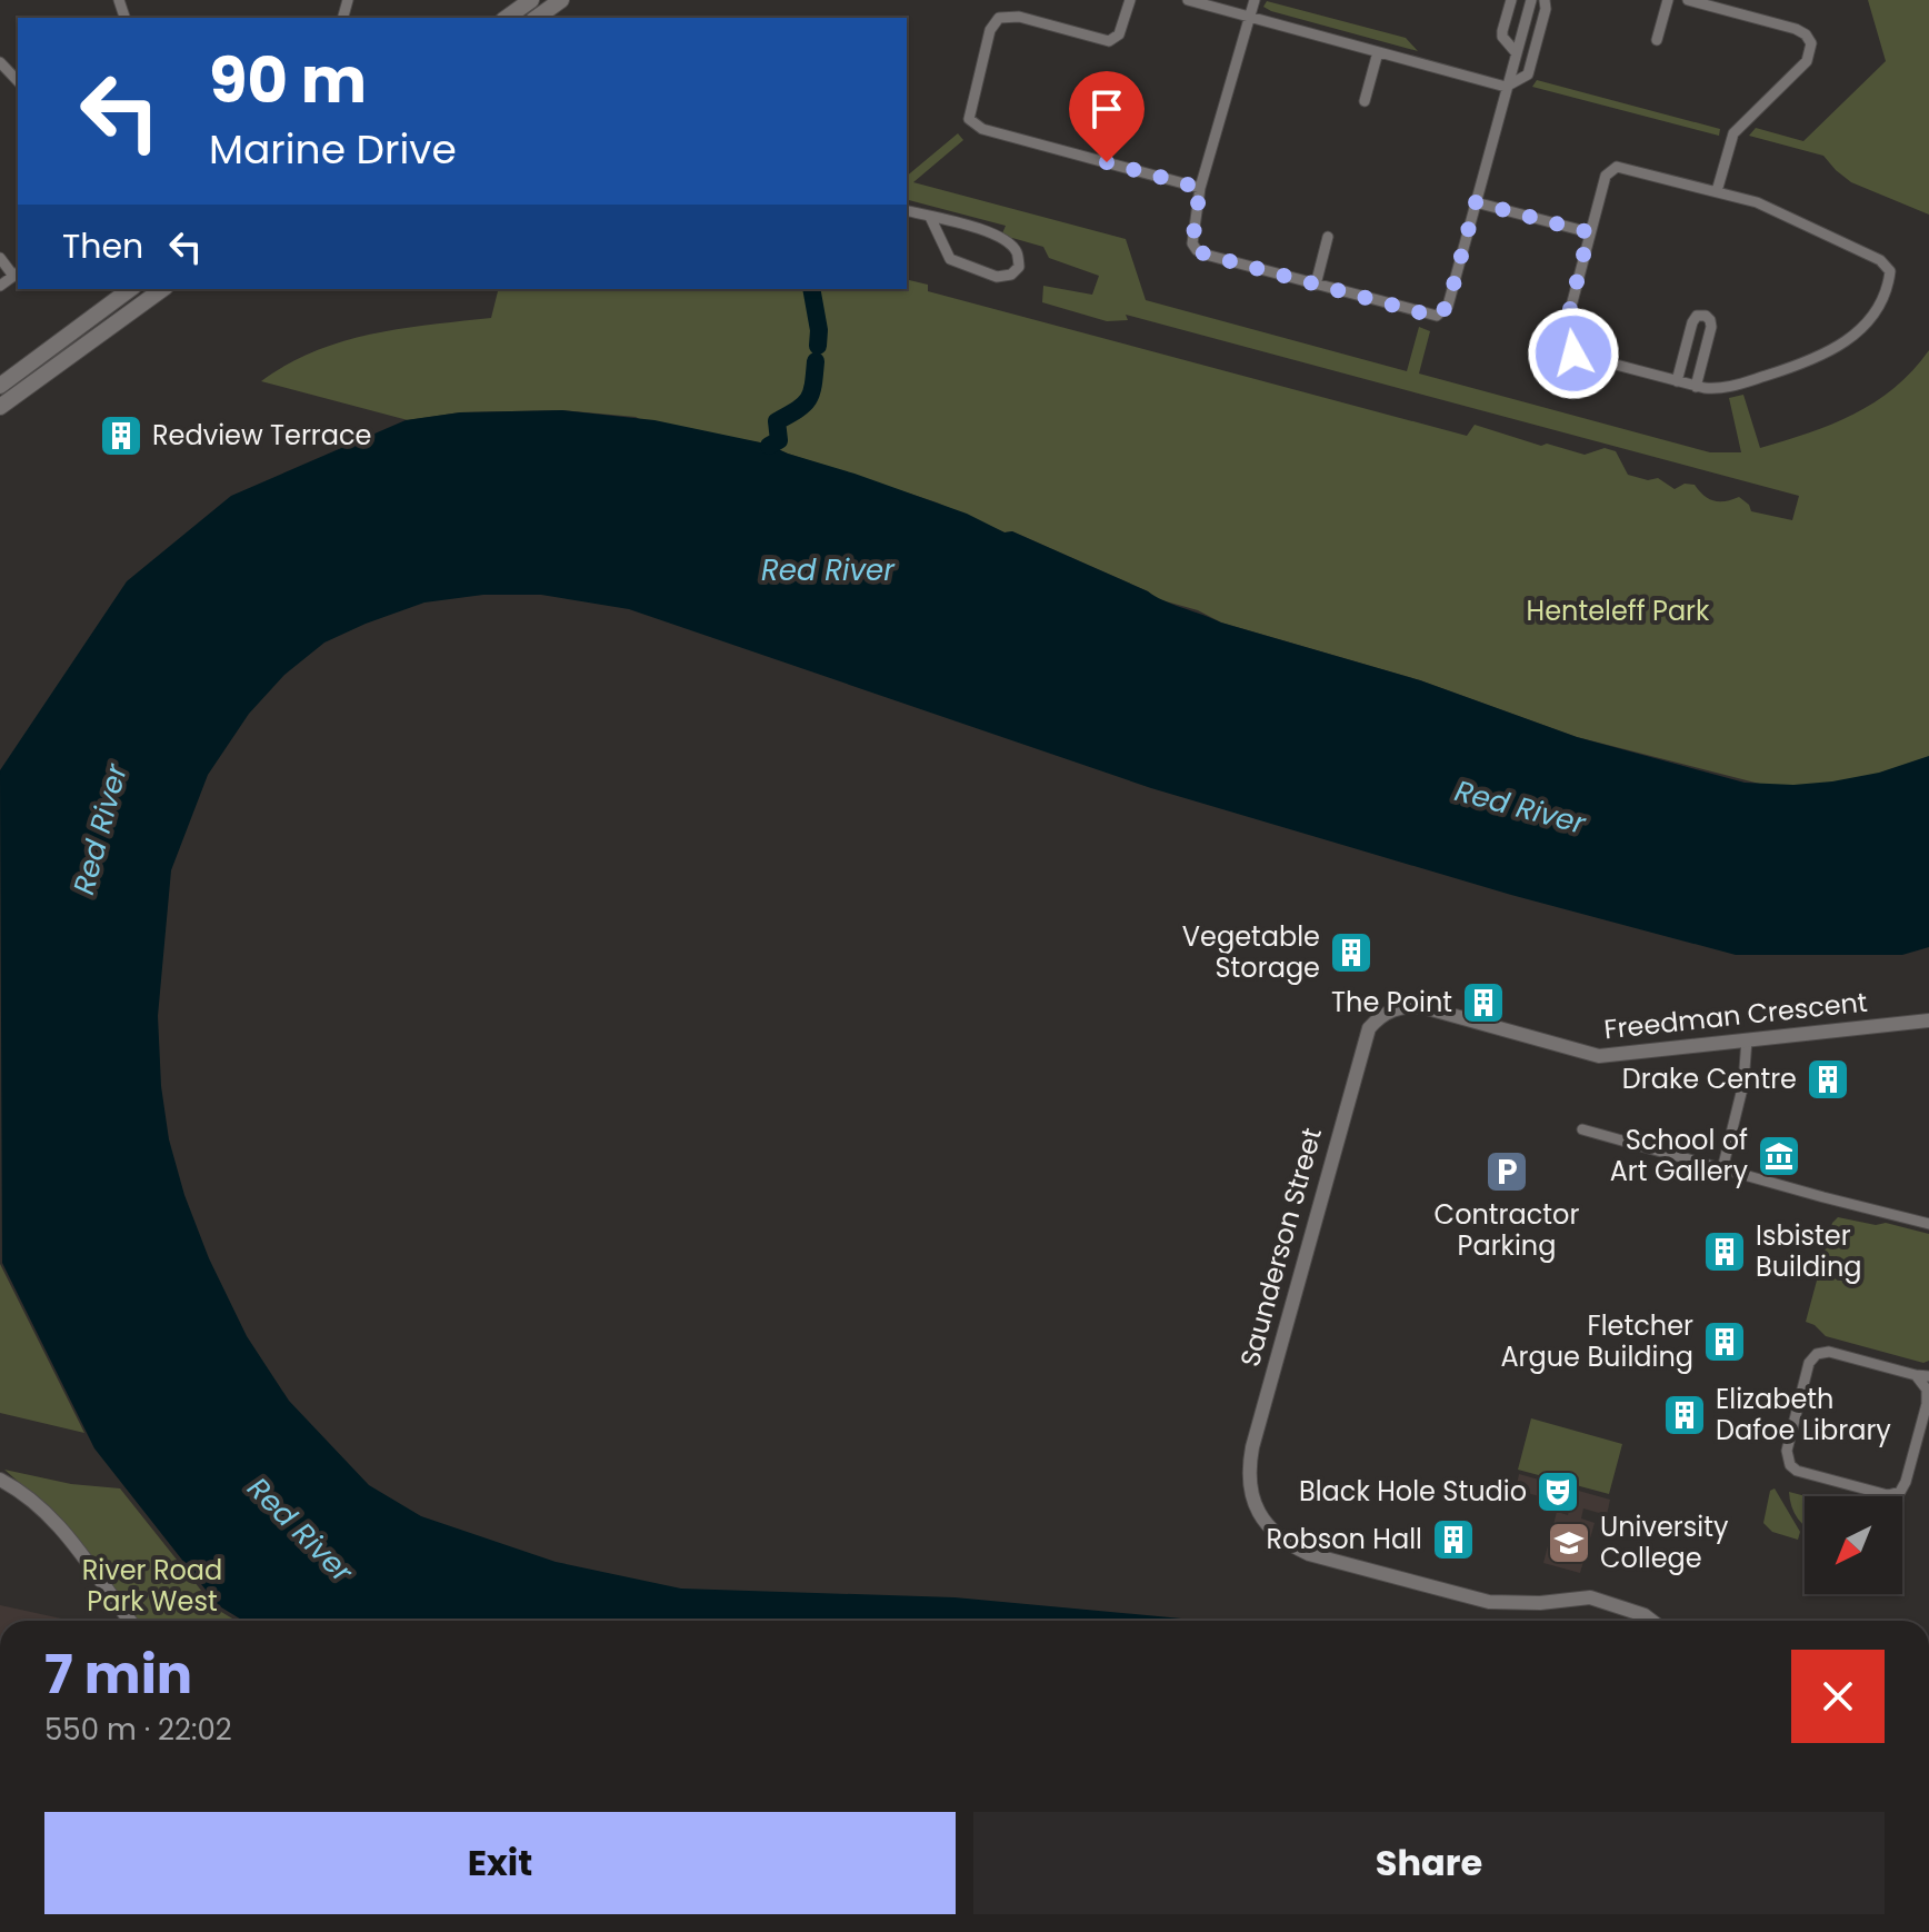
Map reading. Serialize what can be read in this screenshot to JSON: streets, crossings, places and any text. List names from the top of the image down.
{
  "streets": {
    "street": ["Freedman Crescent", "Saunderson Street"]
  },
  "crossings": [
    ["Freedman Crescent", "Saunderson Street"]
  ],
  "water": ["Red River"],
  "parks": ["Henteleff Park", "River Road Park West"],
  "places": {
    "building": [
      "Redview Terrace",
      "Vegetable Storage",
      "The Point",
      "Drake Centre",
      "Isbister Building",
      "Fletcher Argue Building",
      "Elizabeth Dafoe Library",
      "Robson Hall"
    ],
    "museum": ["School of Art Gallery"],
    "parking": ["Contractor Parking"],
    "theatre": ["Black Hole Studio"],
    "school or university": ["University College"]
  },
  "north": "bottom left",
  "page": {
    "turn": ["90 m", "Marine Drive"],
    "then": "Then",
    "heading": ["7 min", "550 m · 22:02"],
    "buttons": ["Exit", "Share"]
  }
}
